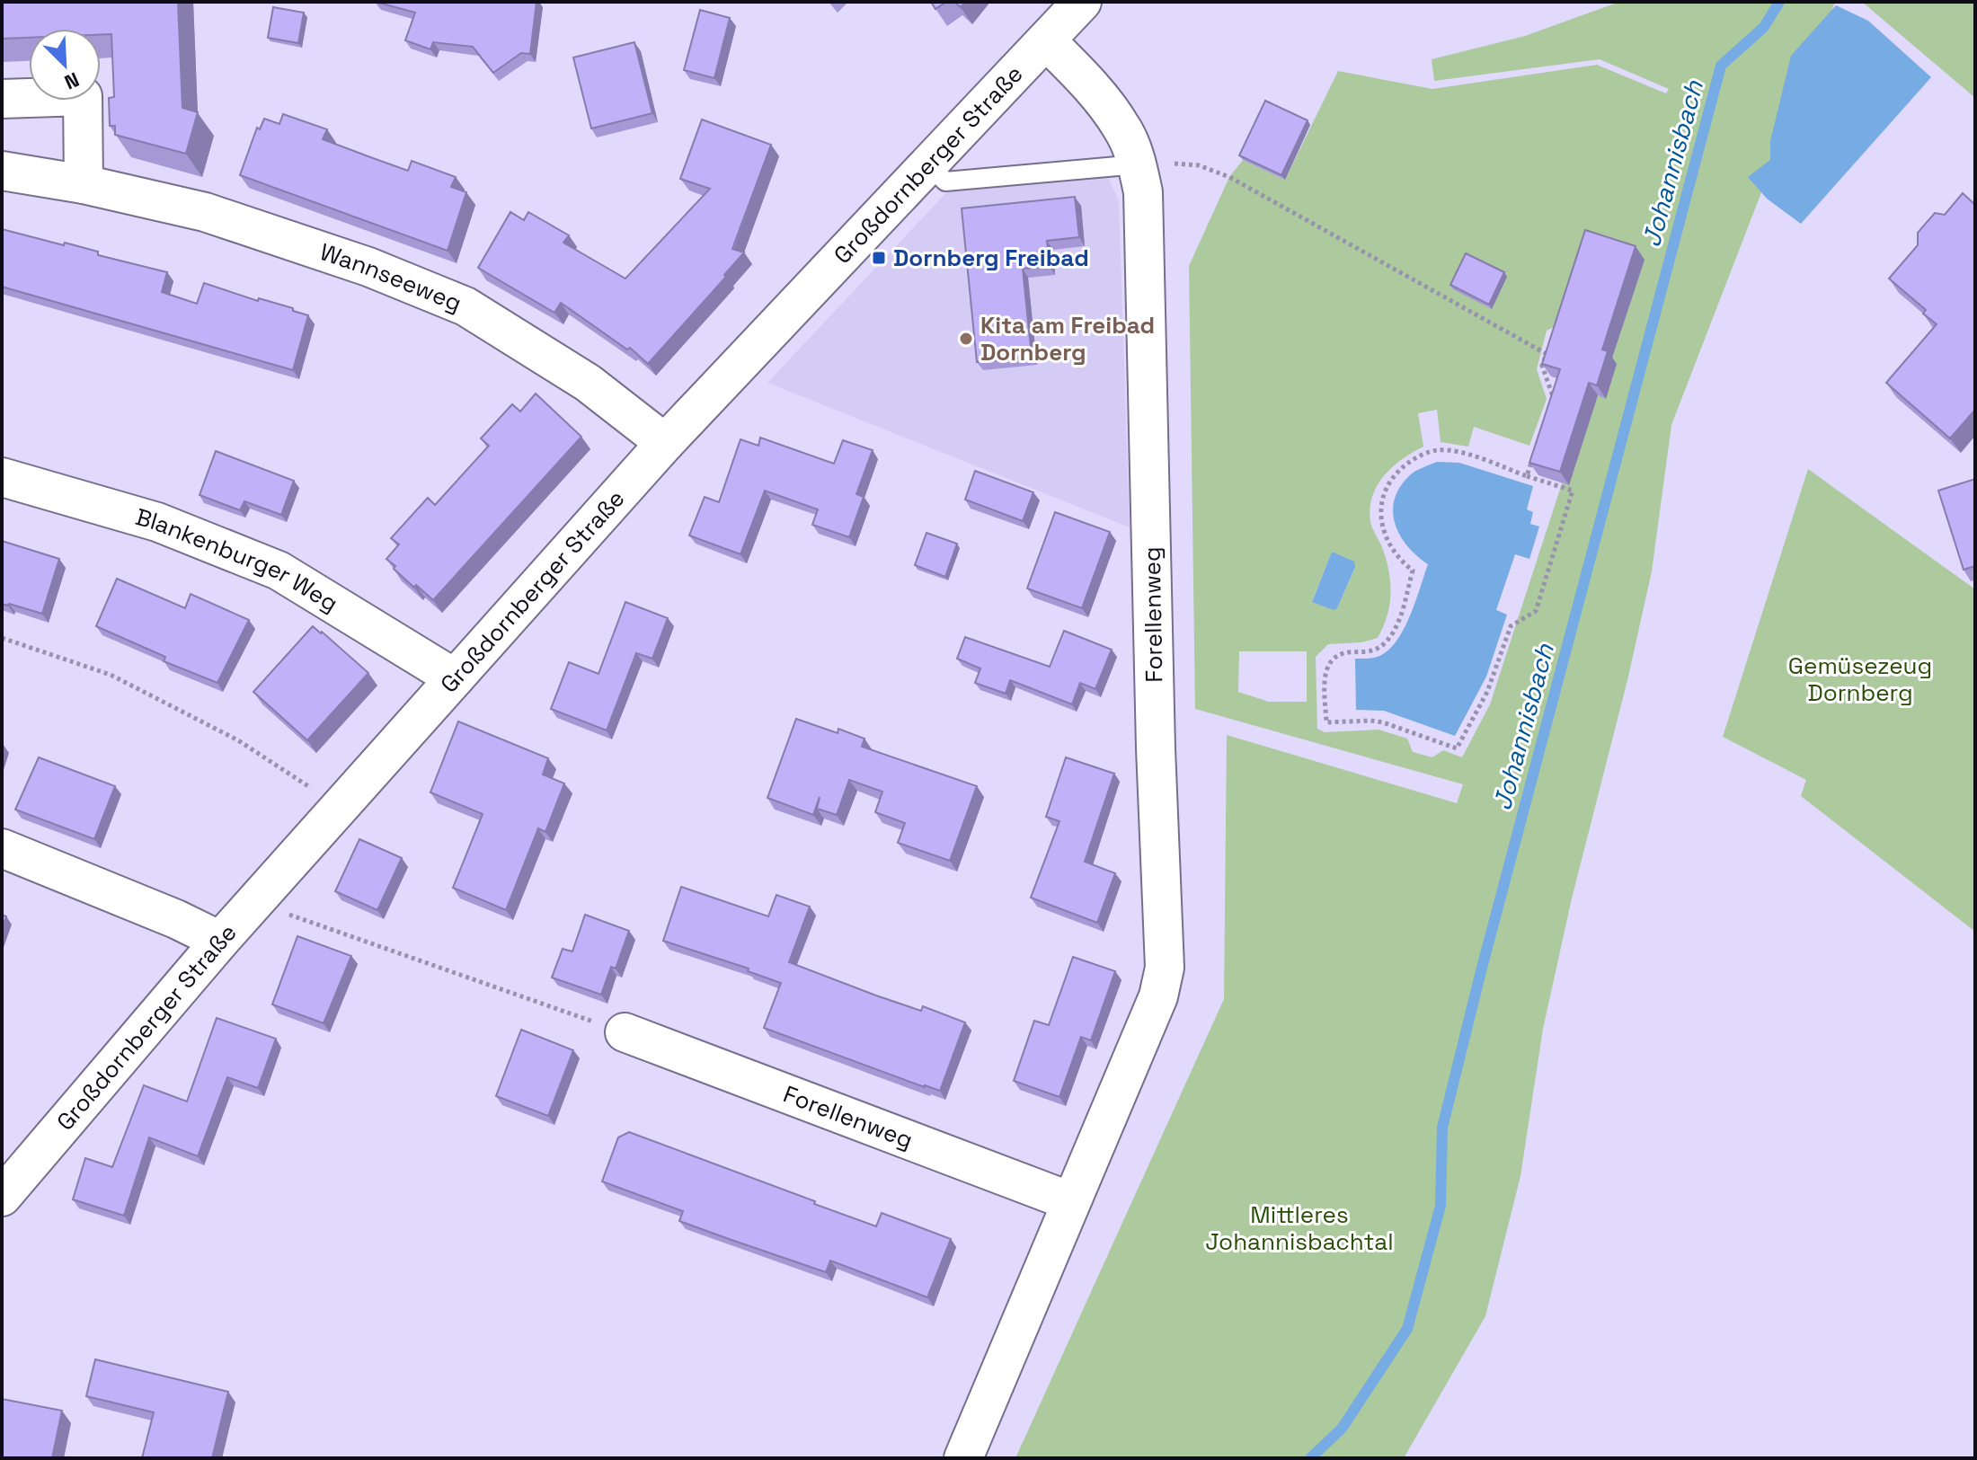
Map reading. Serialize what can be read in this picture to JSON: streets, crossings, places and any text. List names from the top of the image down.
{
  "streets": {
    "street": [
      "Großdornberger Straße",
      "Wannseeweg",
      "Blankenburger Weg",
      "Forellenweg"
    ]
  },
  "crossings": [
    ["Großdornberger Straße", "Wannseeweg"],
    ["Großdornberger Straße", "Blankenburger Weg"],
    ["Großdornberger Straße", "Forellenweg"]
  ],
  "water": ["Johannisbach"],
  "parks": ["Gemüsezeug Dornberg", "Mittleres Johannisbachtal"],
  "places": {
    "transit": ["Dornberg Freibad"],
    "other": ["Kita am Freibad Dornberg"]
  },
  "north": "bottom right"
}
